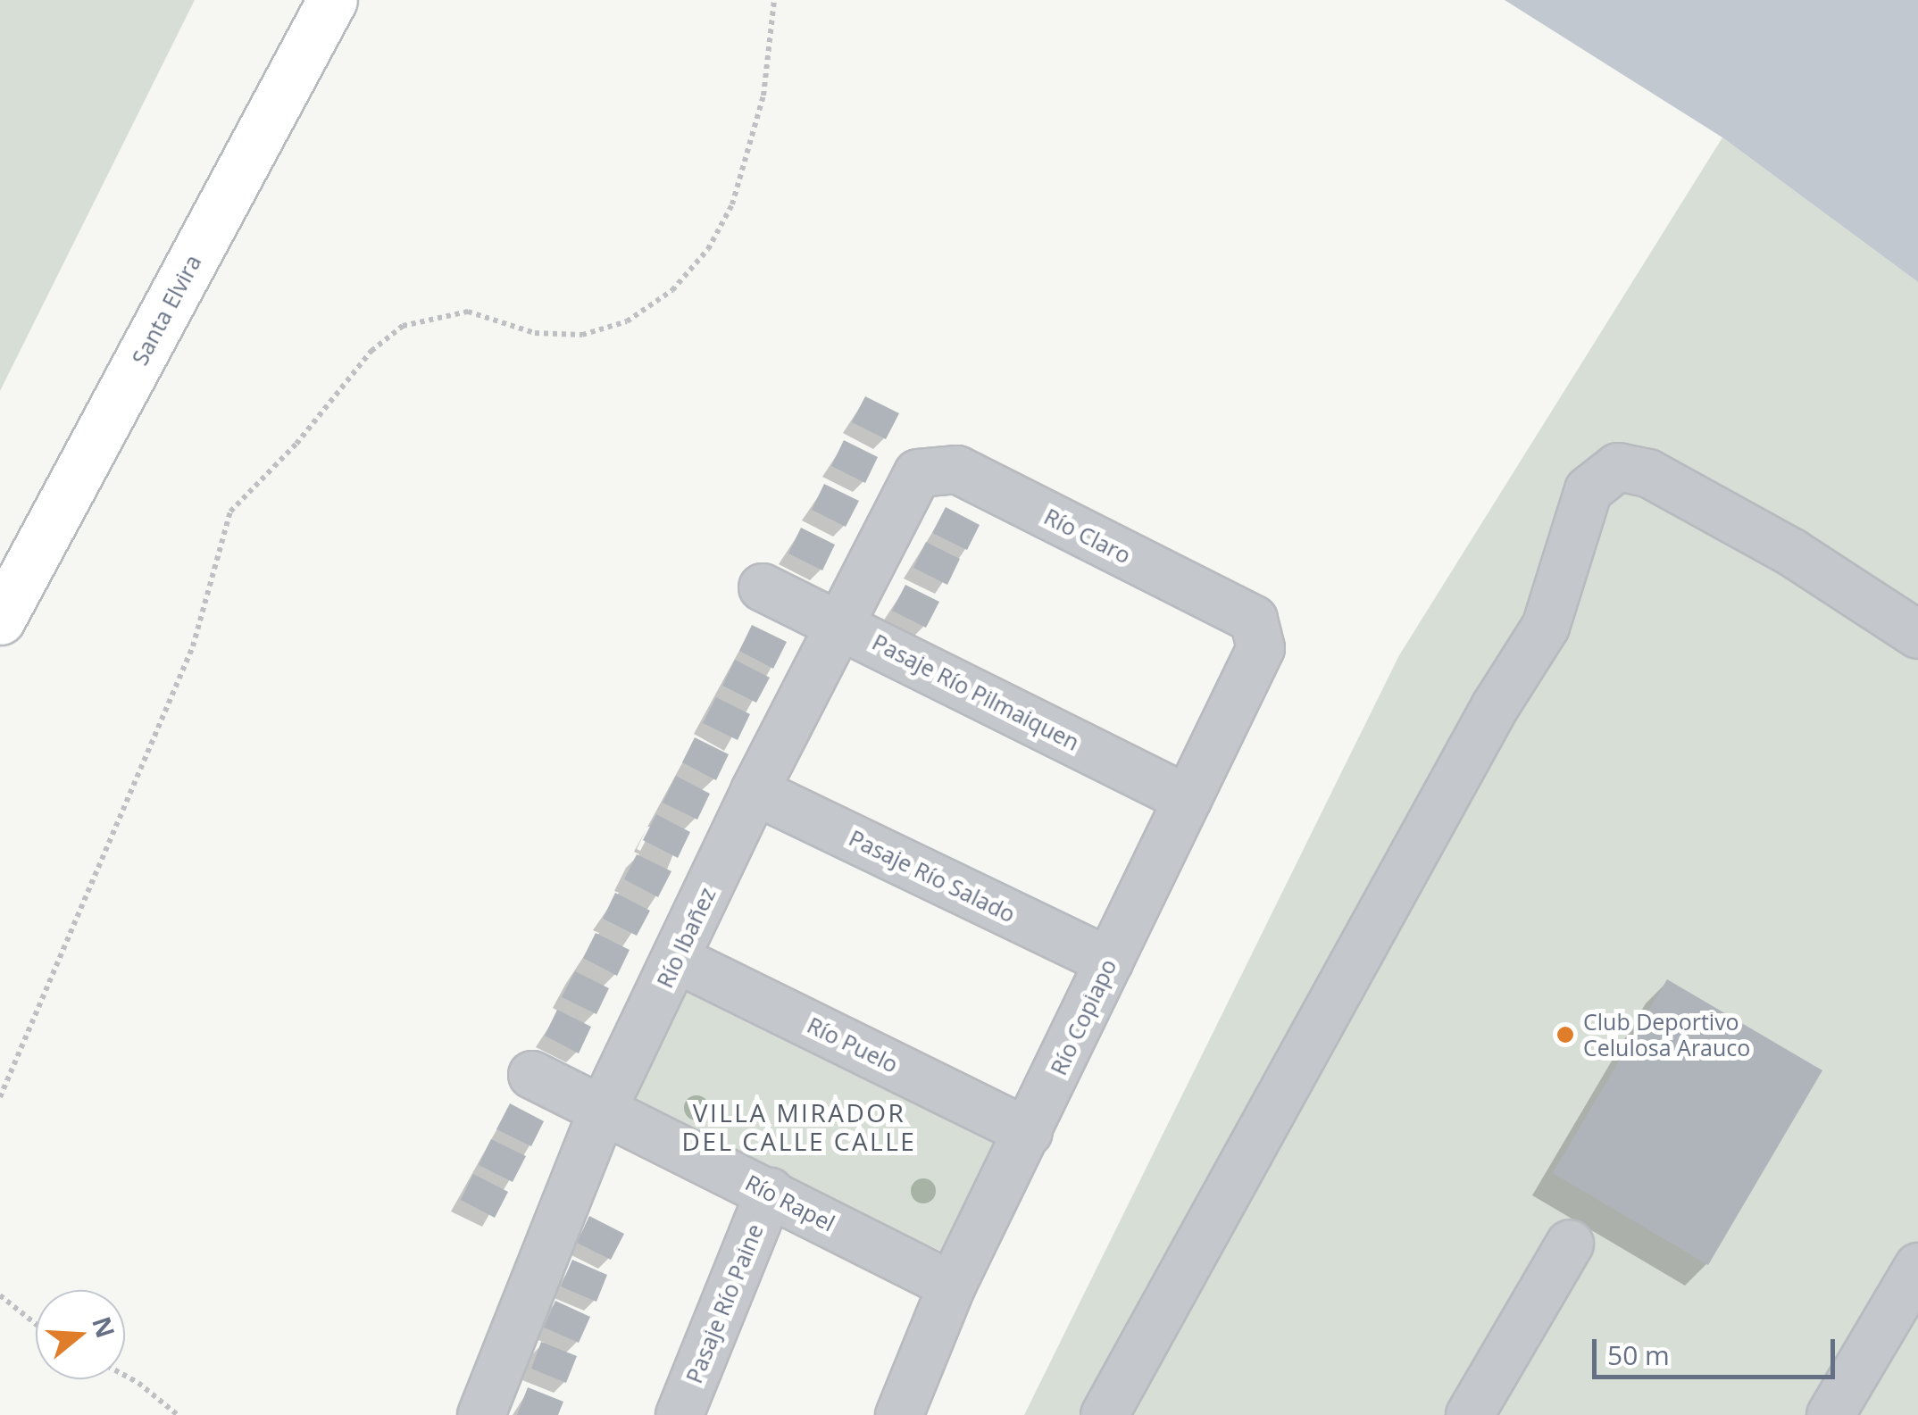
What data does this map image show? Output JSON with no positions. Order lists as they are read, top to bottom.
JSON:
{
  "streets": {
    "main road": ["Santa Elvira"],
    "street": [
      "Río Claro",
      "Pasaje Río Pilmaiquen",
      "Pasaje Río Salado",
      "Río Ibañez",
      "Río Copiapo",
      "Río Puelo",
      "Río Rapel",
      "Pasaje Río Paine"
    ]
  },
  "crossings": [
    ["Río Claro", "Río Ibañez"],
    ["Río Claro", "Río Copiapo"],
    ["Pasaje Río Pilmaiquen", "Río Ibañez"],
    ["Pasaje Río Pilmaiquen", "Río Copiapo"],
    ["Pasaje Río Salado", "Río Ibañez"],
    ["Pasaje Río Salado", "Río Copiapo"],
    ["Río Ibañez", "Río Puelo"],
    ["Río Ibañez", "Río Rapel"],
    ["Río Copiapo", "Río Puelo"],
    ["Río Copiapo", "Río Rapel"],
    ["Río Rapel", "Pasaje Río Paine"]
  ],
  "districts": ["VILLA MIRADOR DEL CALLE CALLE"],
  "places": ["Club Deportivo Celulosa Arauco"],
  "scale_bar": "50 m",
  "north": "right"
}
